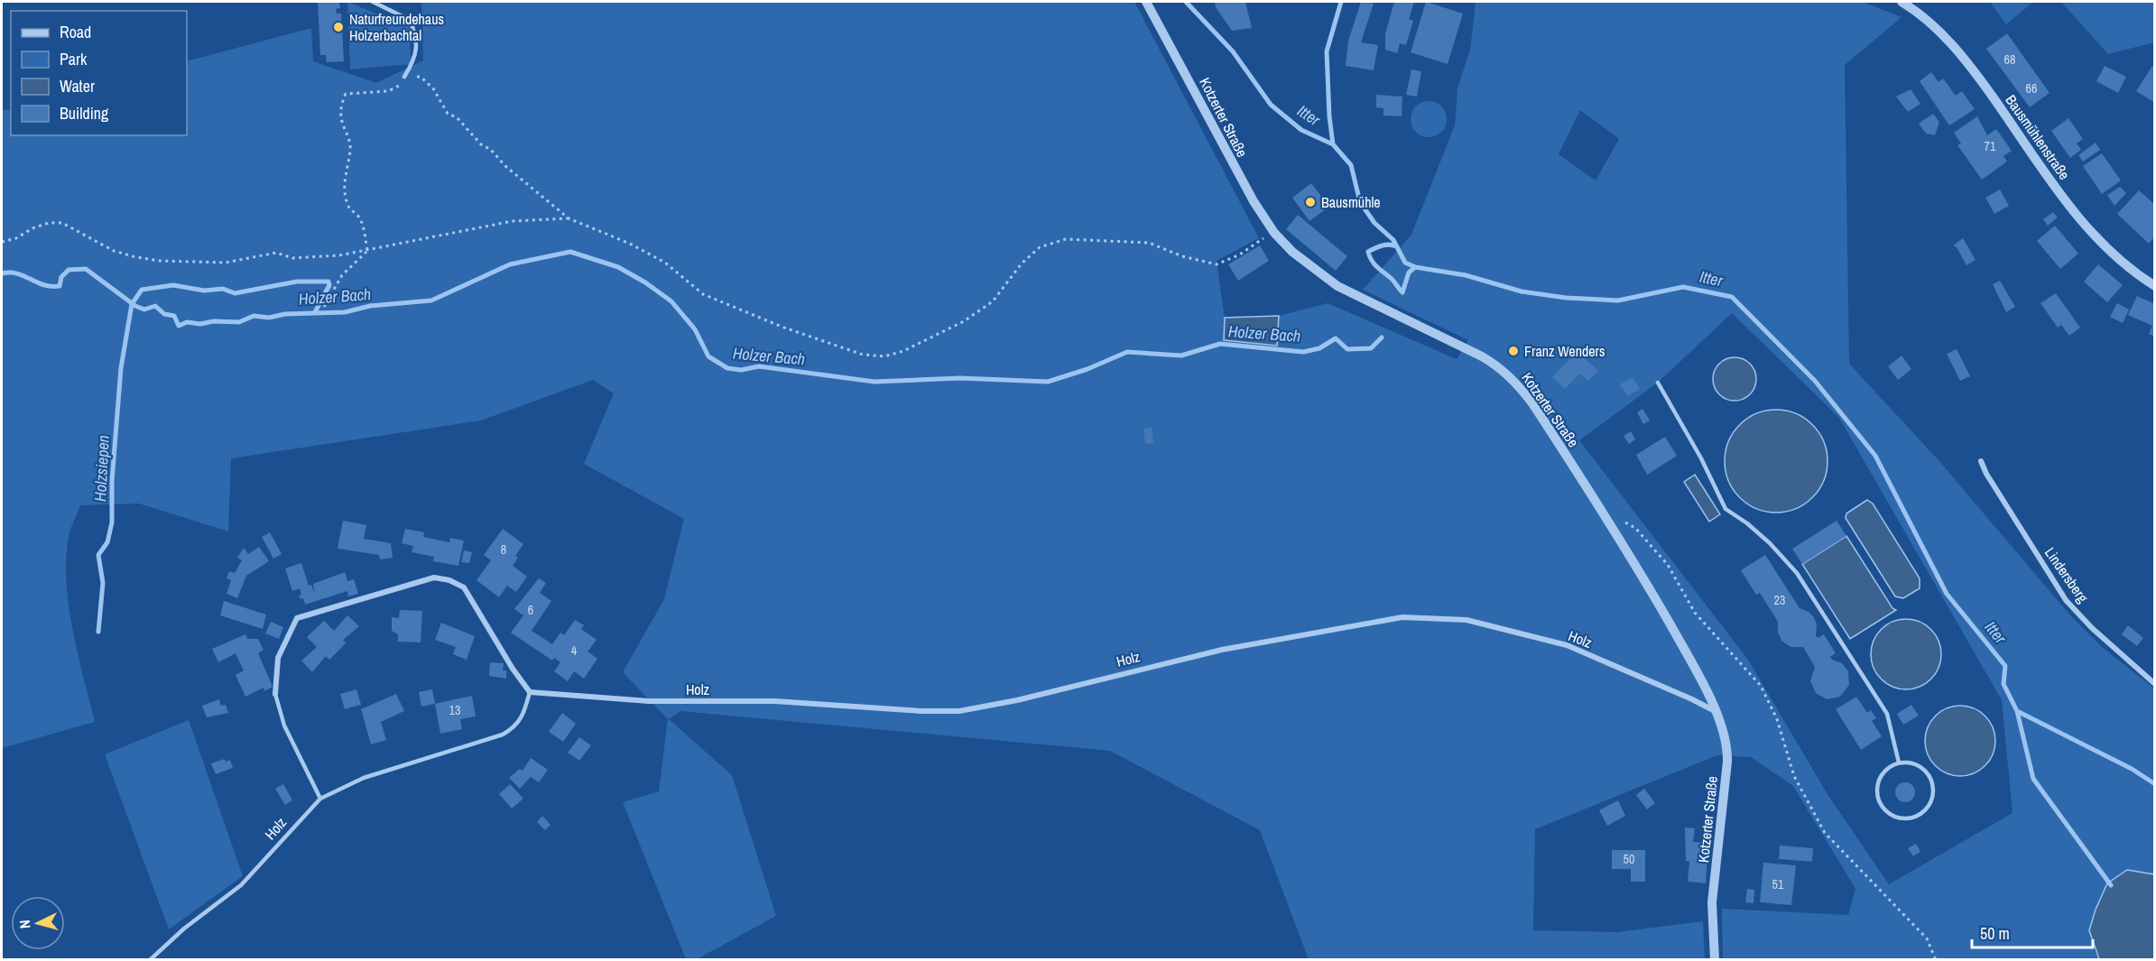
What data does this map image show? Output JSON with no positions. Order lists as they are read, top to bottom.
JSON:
{
  "streets": {
    "street": [
      "Kotzerter Straße",
      "Bausmühlenstraße",
      "Lindersberg",
      "Holz"
    ]
  },
  "crossings": [
    ["Kotzerter Straße", "Holz"]
  ],
  "water": ["Itter", "Holzer Bach", "Holzsiepen"],
  "places": ["Naturfreundehaus Holzerbachtal", "Bausmühle", "Franz Wenders"],
  "house_numbers": [
    "68",
    "66",
    "71",
    "8",
    "23",
    "6",
    "4",
    "13",
    "50",
    "51"
  ],
  "legend": [
    "Road",
    "Park",
    "Water",
    "Building"
  ],
  "scale_bar": "50 m",
  "north": "left"
}
